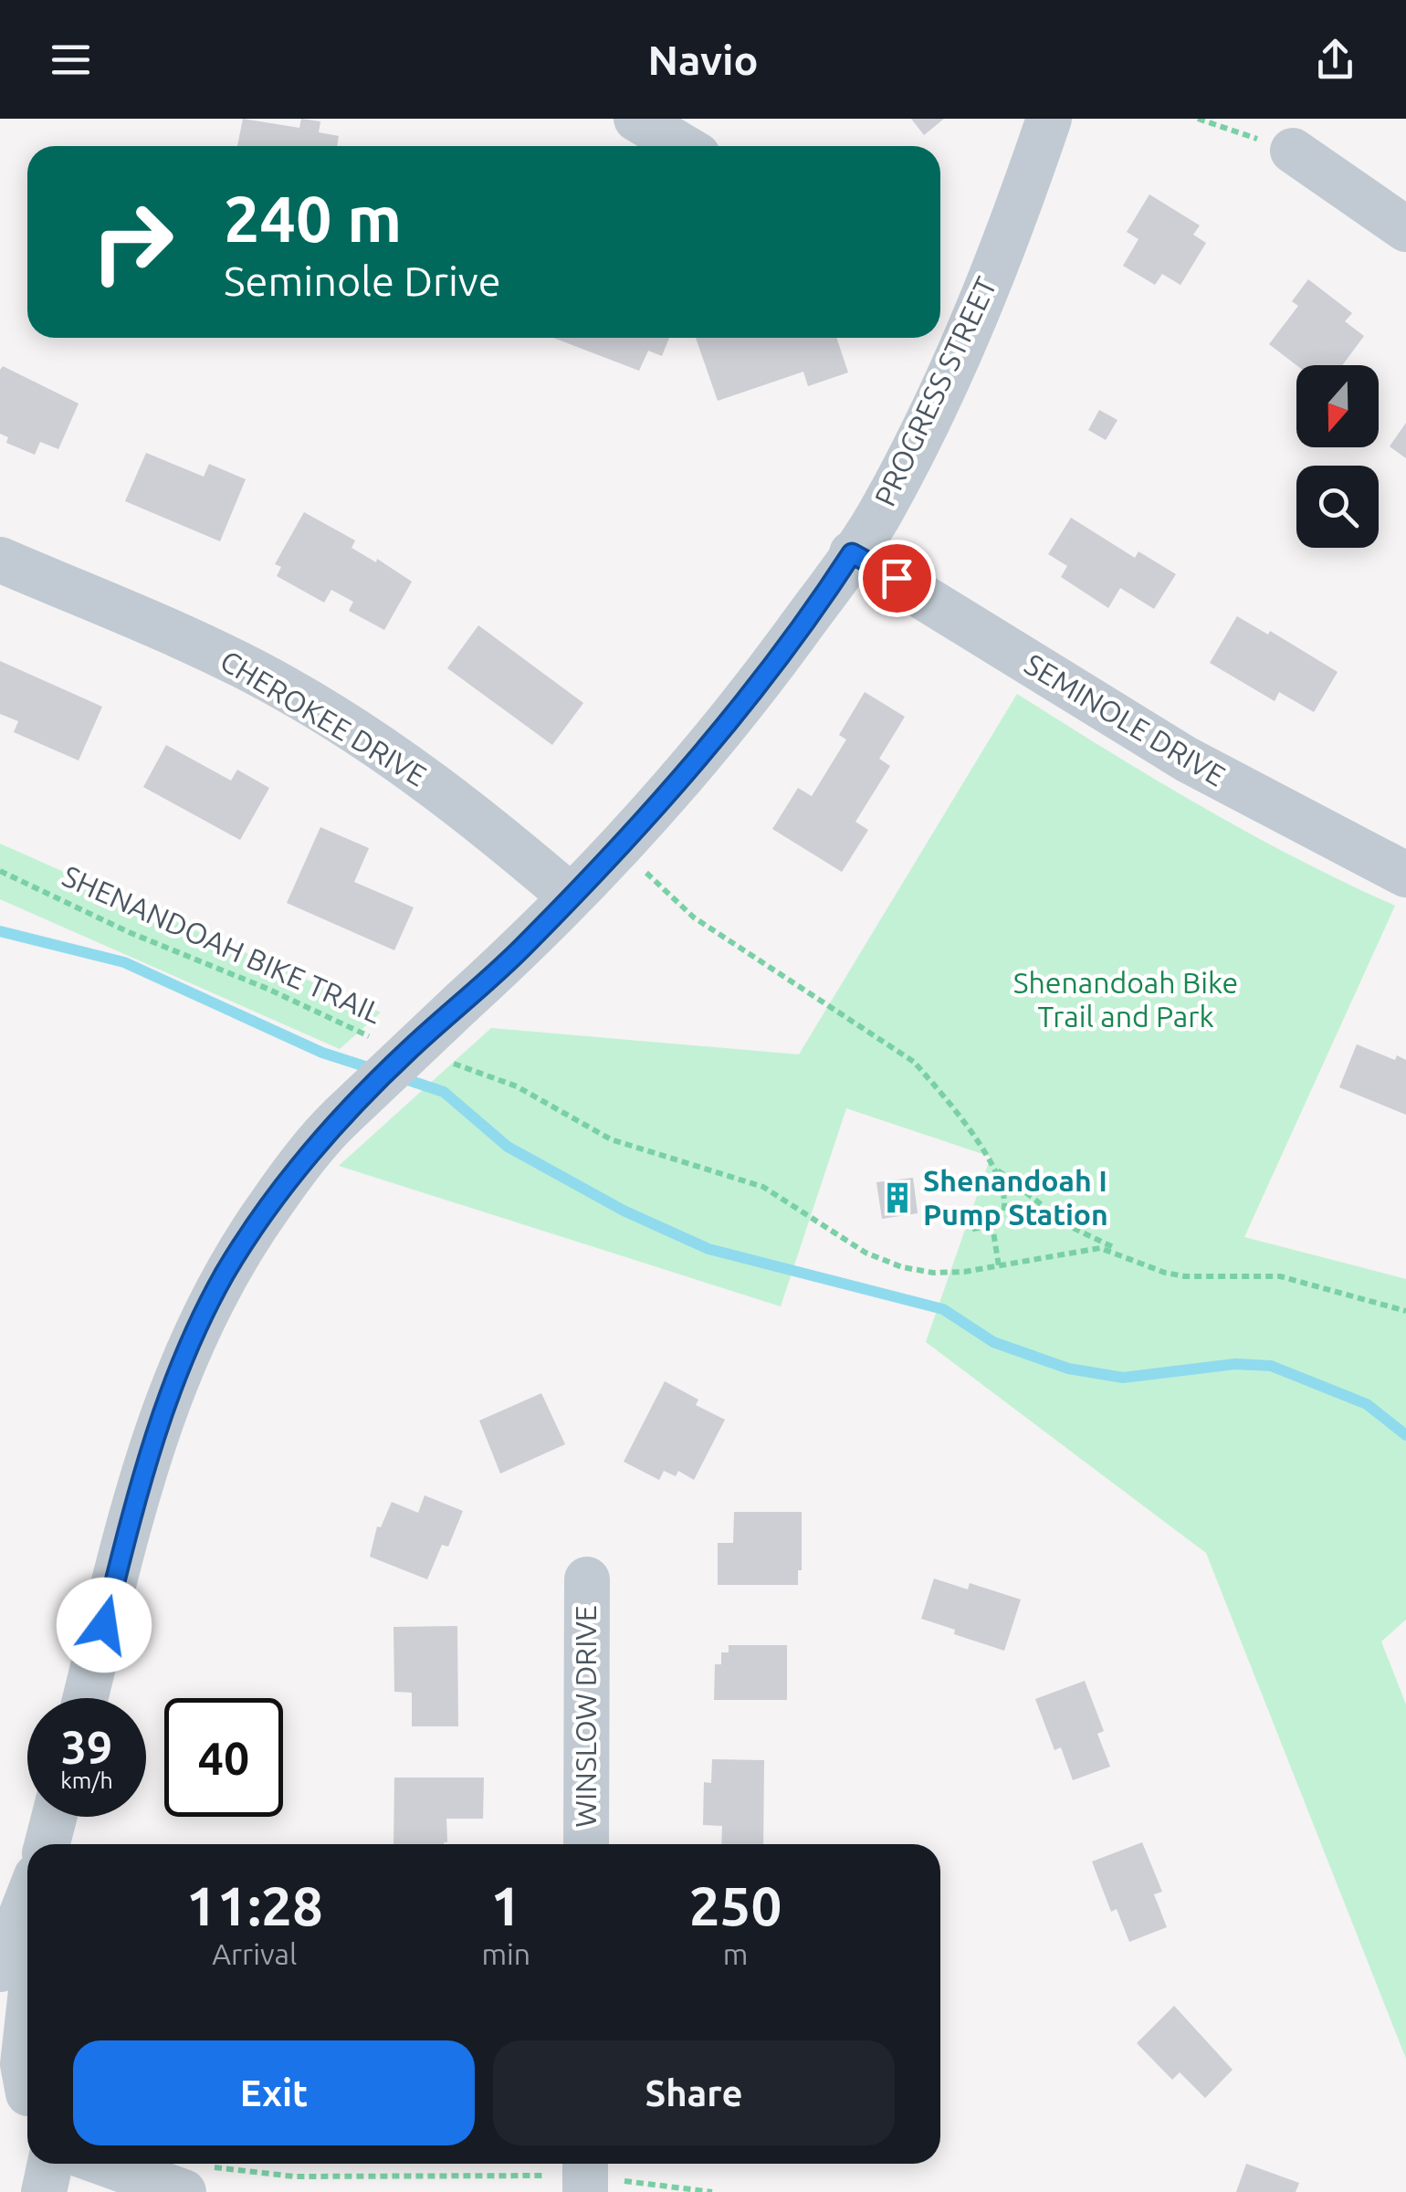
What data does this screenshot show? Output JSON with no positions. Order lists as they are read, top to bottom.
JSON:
{
  "streets": {
    "street": [
      "PROGRESS STREET",
      "CHEROKEE DRIVE",
      "SEMINOLE DRIVE",
      "WINSLOW DRIVE"
    ],
    "path": ["SHENANDOAH BIKE TRAIL"]
  },
  "crossings": [
    ["PROGRESS STREET", "CHEROKEE DRIVE"],
    ["PROGRESS STREET", "SEMINOLE DRIVE"]
  ],
  "parks": ["Shenandoah Bike Trail and Park"],
  "places": {
    "building": ["Shenandoah I Pump Station"]
  },
  "north": "bottom",
  "page": {
    "header": "Navio",
    "turn": ["240 m", "Seminole Drive"],
    "speed": "39 km/h",
    "limit": "40",
    "eta": [
      "11:28",
      "Arrival",
      "1",
      "min",
      "250",
      "m"
    ],
    "buttons": ["Exit", "Share"]
  }
}
